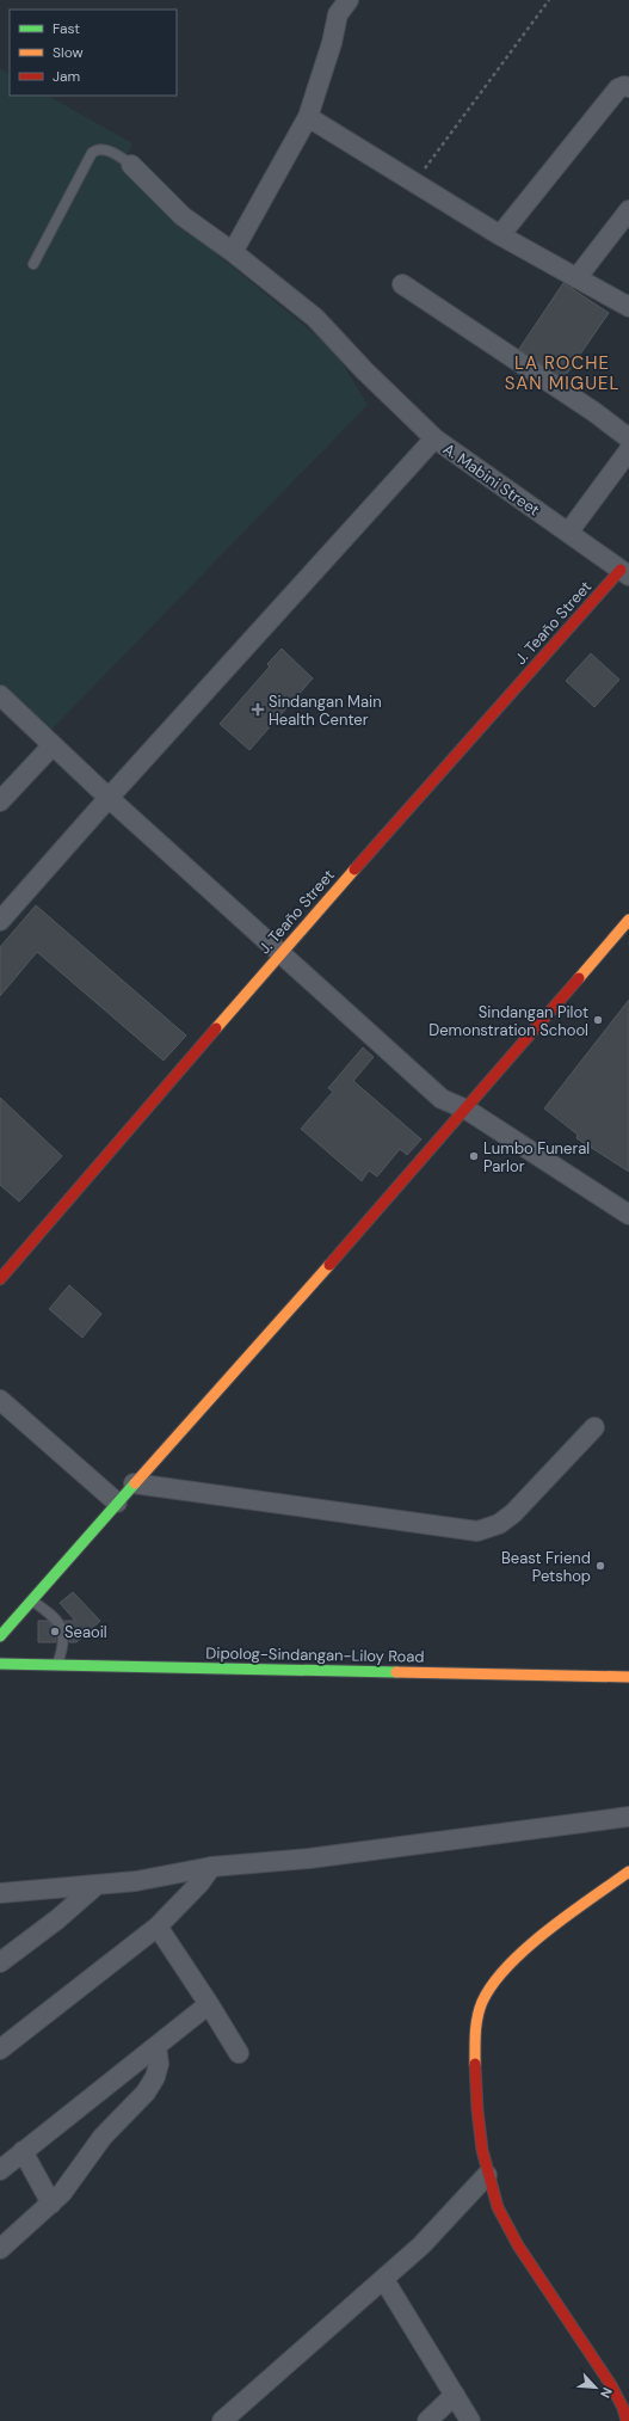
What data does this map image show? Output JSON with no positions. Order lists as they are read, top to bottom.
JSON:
{
  "streets": {
    "main road": ["J. Teaño Street", "Dipolog-Sindangan-Liloy Road"],
    "street": ["A. Mabini Street"]
  },
  "crossings": [
    ["A. Mabini Street", "J. Teaño Street"]
  ],
  "districts": ["LA ROCHE SAN MIGUEL"],
  "places": {
    "health": ["Sindangan Main Health Center"],
    "other": [
      "Sindangan Pilot Demonstration School",
      "Lumbo Funeral Parlor",
      "Beast Friend Petshop",
      "Seaoil"
    ]
  },
  "legend": ["Fast", "Slow", "Jam"],
  "north": "bottom right"
}
